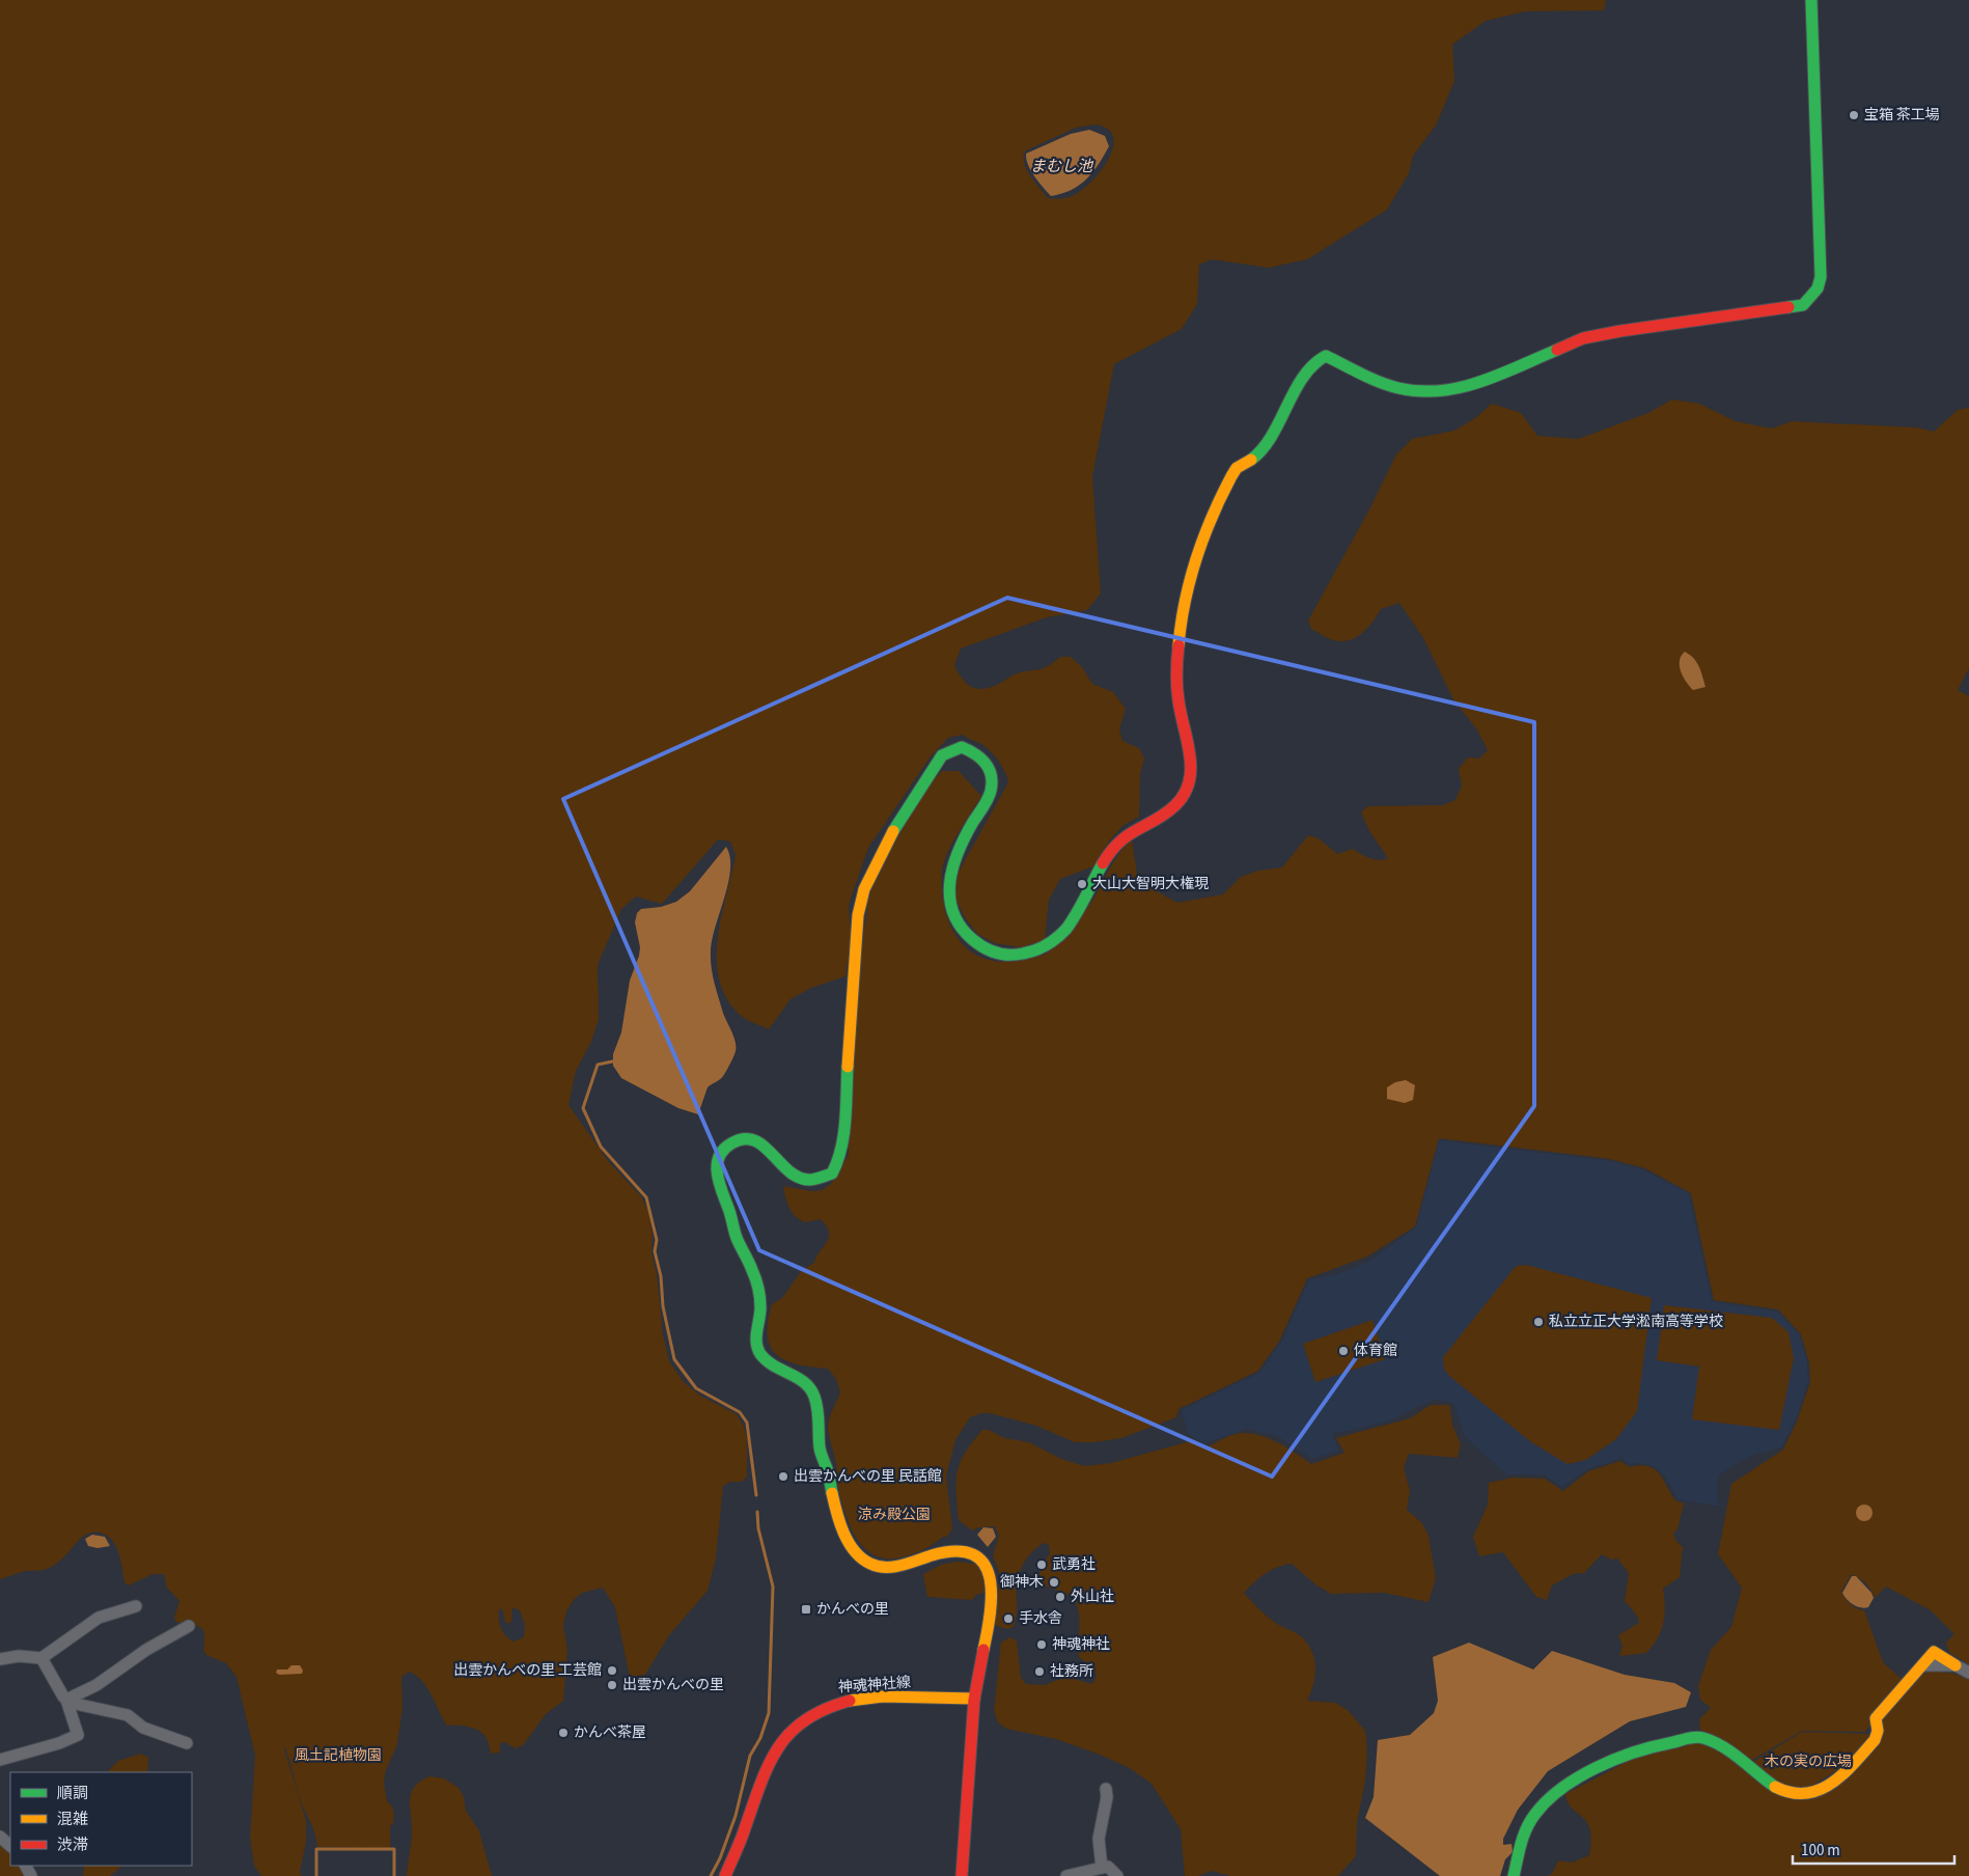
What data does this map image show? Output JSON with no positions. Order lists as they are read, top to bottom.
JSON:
{
  "streets": {
    "street": ["神魂神社線"]
  },
  "water": ["まむし池"],
  "parks": ["涼み殿公園", "風土記植物園", "木の実の広場"],
  "places": {
    "other": [
      "宝箱 茶工場",
      "大山大智明大権現",
      "私立立正大学淞南高等学校",
      "体育館",
      "出雲かんべの里 民話館",
      "武勇社",
      "御神木",
      "外山社",
      "手水舎",
      "神魂神社",
      "出雲かんべの里 工芸館",
      "社務所",
      "出雲かんべの里",
      "かんべ茶屋"
    ],
    "transit": ["かんべの里"]
  },
  "legend": ["順調", "混雑", "渋滞"],
  "scale_bar": "100 m"
}
